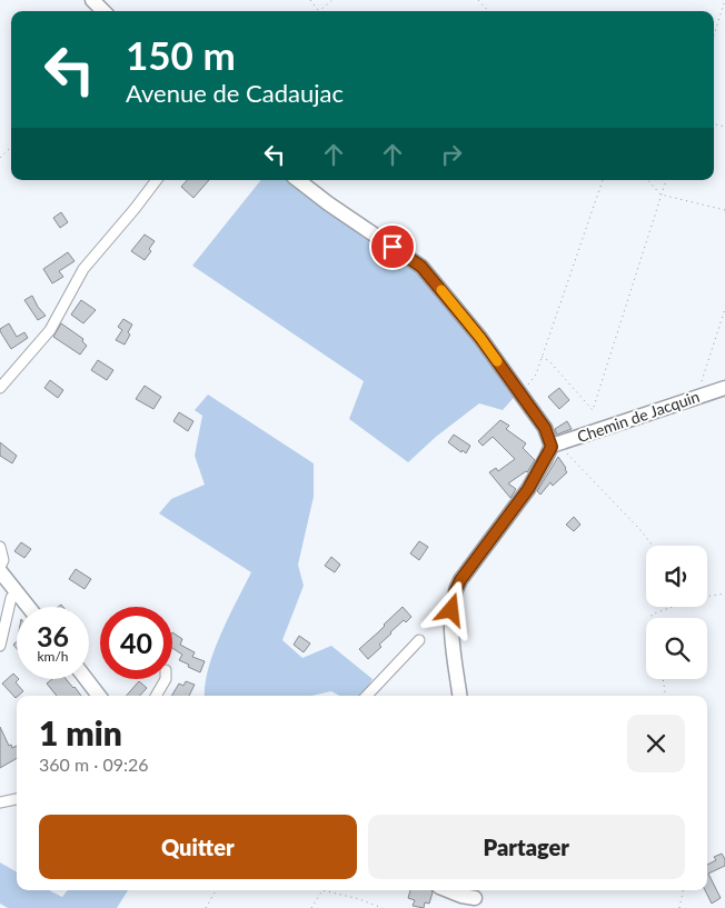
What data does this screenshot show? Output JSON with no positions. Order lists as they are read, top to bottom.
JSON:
{
  "streets": {
    "street": ["Chemin de Jacquin"]
  },
  "page": {
    "turn": ["150 m", "Avenue de Cadaujac"],
    "speed": "36 km/h",
    "limit": "40",
    "heading": ["1 min", "360 m · 09:26"],
    "buttons": ["Quitter", "Partager"]
  }
}
